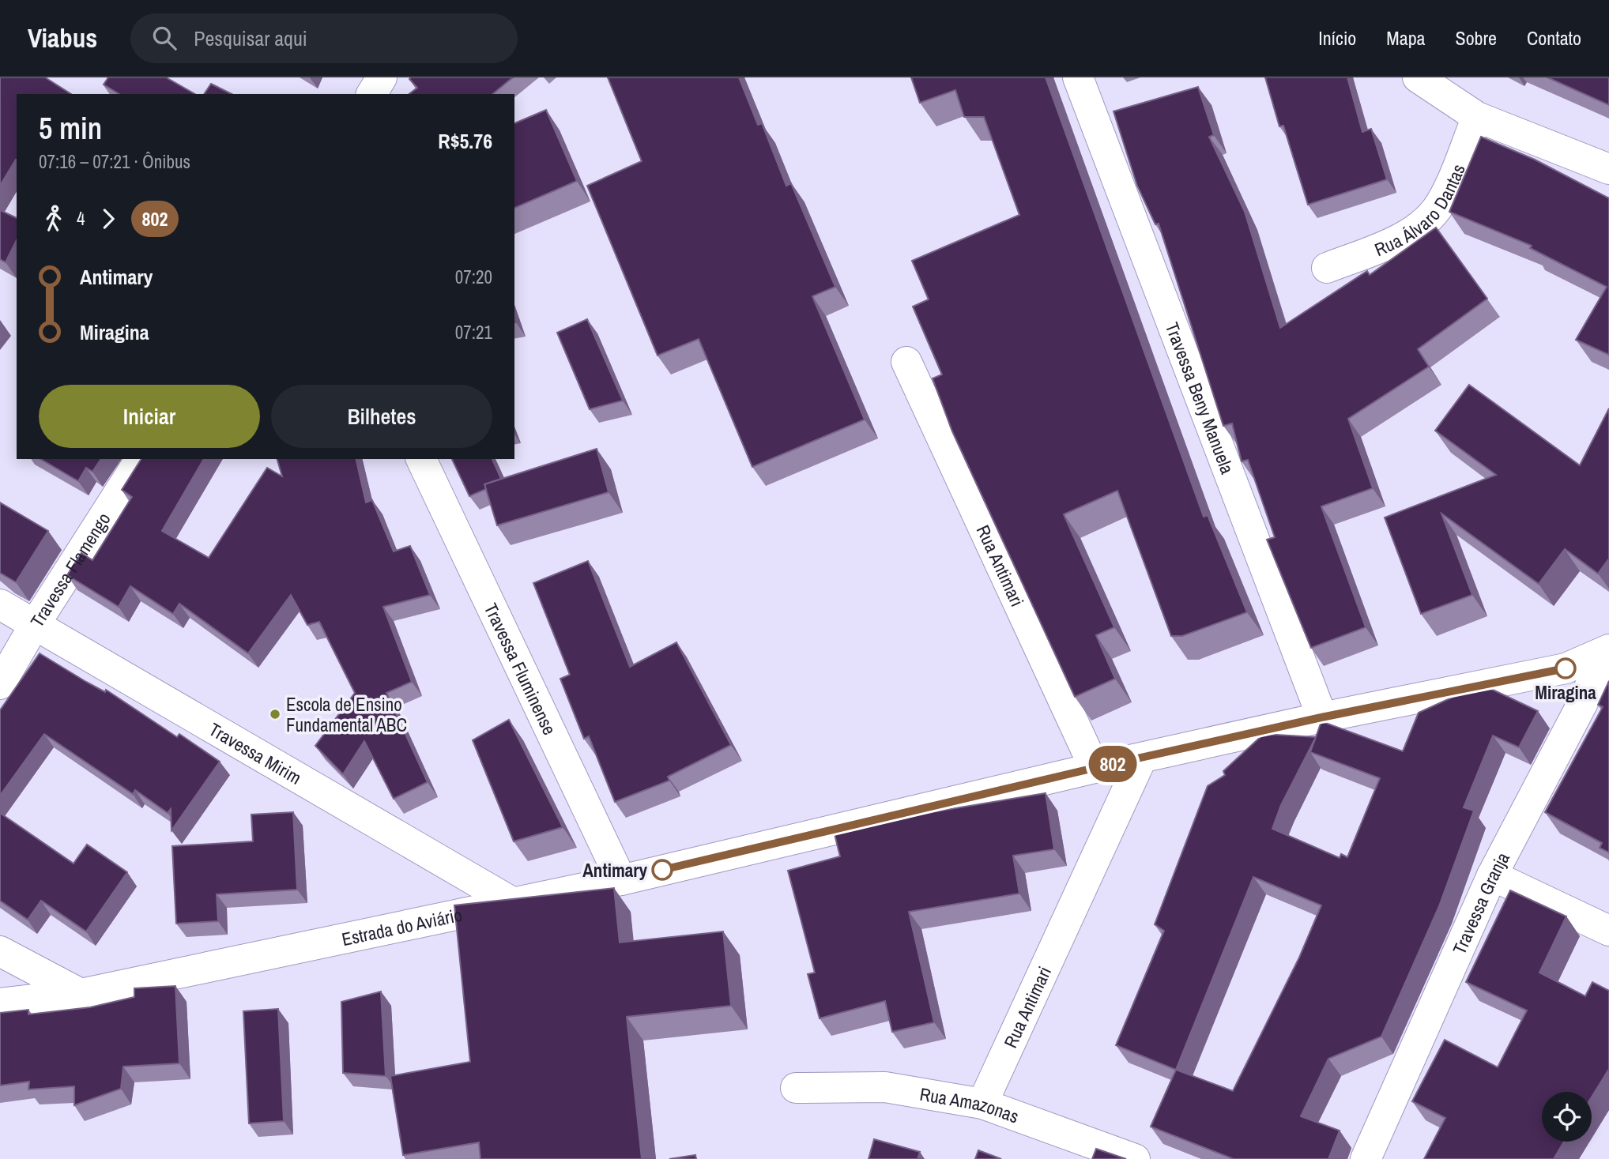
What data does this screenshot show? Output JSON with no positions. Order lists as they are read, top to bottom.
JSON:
{
  "streets": {
    "street": [
      "Rua Álvaro Dantas",
      "Travessa Beny Manuela",
      "Rua Antimari",
      "Travessa Flamengo",
      "Travessa Fluminense",
      "Travessa Mirim",
      "Travessa Granja",
      "Estrada do Aviário",
      "Rua Amazonas"
    ]
  },
  "crossings": [
    ["Travessa Beny Manuela", "Estrada do Aviário"],
    ["Rua Antimari", "Estrada do Aviário"],
    ["Rua Antimari", "Rua Amazonas"],
    ["Travessa Flamengo", "Travessa Mirim"],
    ["Travessa Fluminense", "Estrada do Aviário"],
    ["Travessa Mirim", "Estrada do Aviário"],
    ["Travessa Granja", "Estrada do Aviário"]
  ],
  "places": ["Miragina", "Escola de Ensino Fundamental ABC", "Antimary"],
  "lines": ["bus line 802"],
  "page": {
    "header": "Viabus",
    "search": "Pesquisar aqui",
    "nav": [
      "Início",
      "Mapa",
      "Sobre",
      "Contato"
    ],
    "on_map": "802",
    "heading": ["5 min", "07:16 – 07:21 · Ônibus", "R$5.76"],
    "legs": ["4", "802"],
    "list": [
      {
        "name": "Antimary",
        "value": "07:20"
      },
      {
        "name": "Miragina",
        "value": "07:21"
      }
    ],
    "buttons": ["Iniciar", "Bilhetes"]
  }
}
